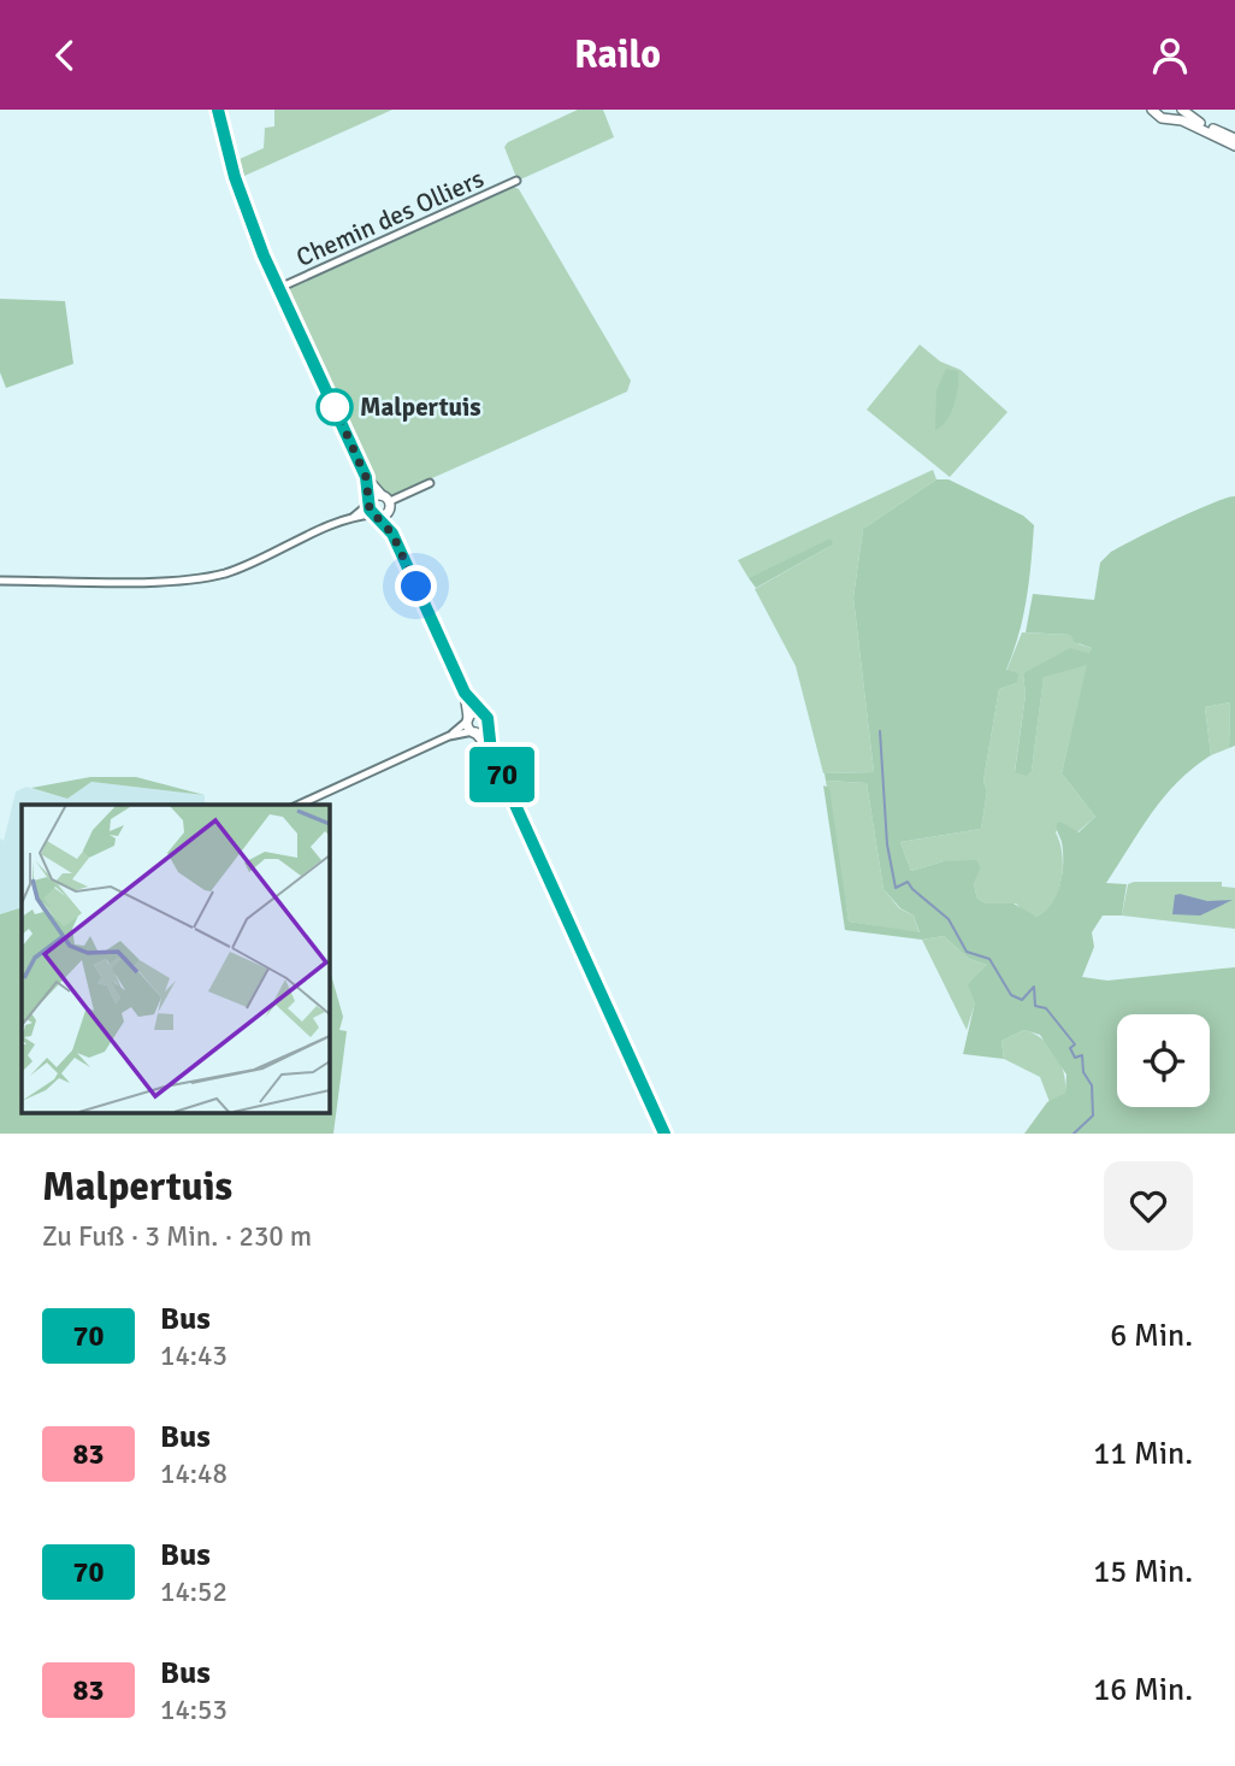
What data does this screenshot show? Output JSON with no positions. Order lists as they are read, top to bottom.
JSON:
{
  "streets": {
    "street": ["Chemin des Olliers"]
  },
  "places": ["Malpertuis"],
  "lines": ["bus line 70"],
  "page": {
    "header": "Railo",
    "on_map": "70",
    "heading": ["Malpertuis", "Zu Fuß · 3 Min. · 230 m"],
    "list": [
      {
        "mark": "70",
        "name": "Bus",
        "note": "14:43",
        "value": "6 Min."
      },
      {
        "mark": "83",
        "name": "Bus",
        "note": "14:48",
        "value": "11 Min."
      },
      {
        "mark": "70",
        "name": "Bus",
        "note": "14:52",
        "value": "15 Min."
      },
      {
        "mark": "83",
        "name": "Bus",
        "note": "14:53",
        "value": "16 Min."
      }
    ]
  }
}
